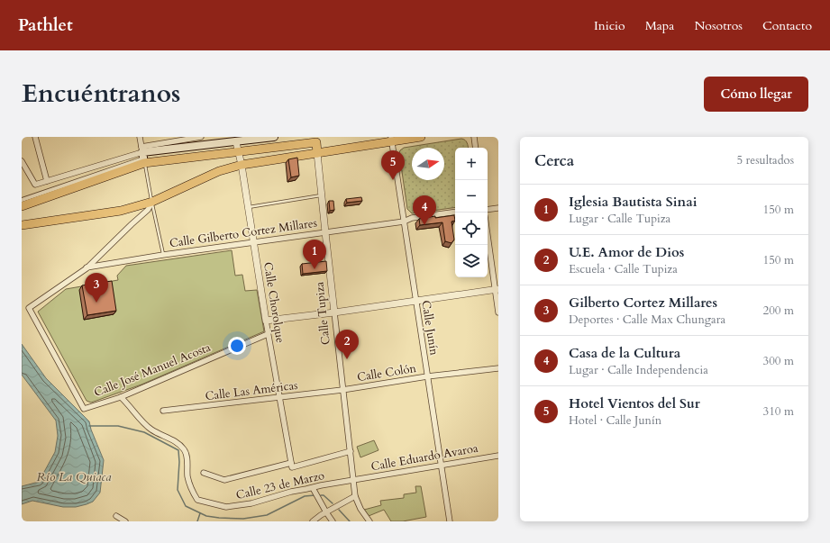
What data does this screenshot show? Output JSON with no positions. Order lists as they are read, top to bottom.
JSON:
{
  "streets": {
    "highway": ["Calle Tupiza"],
    "street": [
      "Calle Gilberto Cortez Millares",
      "Calle Chorolque",
      "Calle Junín",
      "Calle José Manuel Acosta",
      "Calle Colón",
      "Calle Las Américas",
      "Calle Eduardo Avaroa",
      "Calle 23 de Marzo"
    ]
  },
  "crossings": [
    ["Calle Gilberto Cortez Millares", "Calle Chorolque"],
    ["Calle Gilberto Cortez Millares", "Calle Tupiza"],
    ["Calle Gilberto Cortez Millares", "Calle Junín"],
    ["Calle Gilberto Cortez Millares", "Calle José Manuel Acosta"],
    ["Calle Chorolque", "Calle Tupiza"],
    ["Calle Chorolque", "Calle José Manuel Acosta"],
    ["Calle Chorolque", "Calle Las Américas"],
    ["Calle Tupiza", "Calle Colón"],
    ["Calle Tupiza", "Calle Las Américas"],
    ["Calle Tupiza", "Calle Eduardo Avaroa"],
    ["Calle Tupiza", "Calle 23 de Marzo"],
    ["Calle Junín", "Calle Colón"],
    ["Calle Junín", "Calle Eduardo Avaroa"],
    ["Calle José Manuel Acosta", "Calle 23 de Marzo"],
    ["Calle Colón", "Calle Las Américas"],
    ["Calle Eduardo Avaroa", "Calle 23 de Marzo"]
  ],
  "water": ["Río La Quiaca"],
  "north": "right",
  "page": {
    "header": "Pathlet",
    "nav": [
      "Inicio",
      "Mapa",
      "Nosotros",
      "Contacto"
    ],
    "title": "Encuéntranos",
    "buttons": "Cómo llegar",
    "heading": ["Cerca", "5 resultados"],
    "map_buttons": ["+", "−"],
    "pins": [
      "5",
      "4",
      "1",
      "3",
      "2"
    ],
    "list": [
      {
        "mark": "1",
        "name": "Iglesia Bautista Sinai",
        "note": "Lugar · Calle Tupiza",
        "value": "150 m"
      },
      {
        "mark": "2",
        "name": "U.E. Amor de Dios",
        "note": "Escuela · Calle Tupiza",
        "value": "150 m"
      },
      {
        "mark": "3",
        "name": "Gilberto Cortez Millares",
        "note": "Deportes · Calle Max Chungara",
        "value": "200 m"
      },
      {
        "mark": "4",
        "name": "Casa de la Cultura",
        "note": "Lugar · Calle Independencia",
        "value": "300 m"
      },
      {
        "mark": "5",
        "name": "Hotel Vientos del Sur",
        "note": "Hotel · Calle Junín",
        "value": "310 m"
      }
    ]
  }
}
